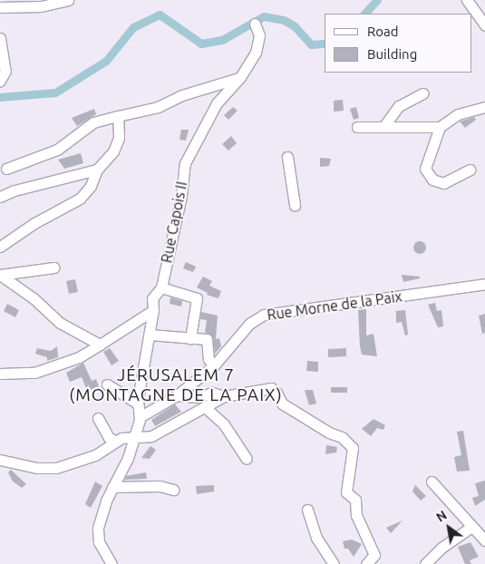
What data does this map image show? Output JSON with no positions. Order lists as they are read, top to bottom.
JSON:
{
  "streets": {
    "street": ["Rue Capois II", "Rue Morne de la Paix"]
  },
  "crossings": [
    ["Rue Capois II", "Rue Morne de la Paix"]
  ],
  "districts": ["JÉRUSALEM 7 (MONTAGNE DE LA PAIX)"],
  "legend": ["Road", "Building"],
  "north": "top left"
}
